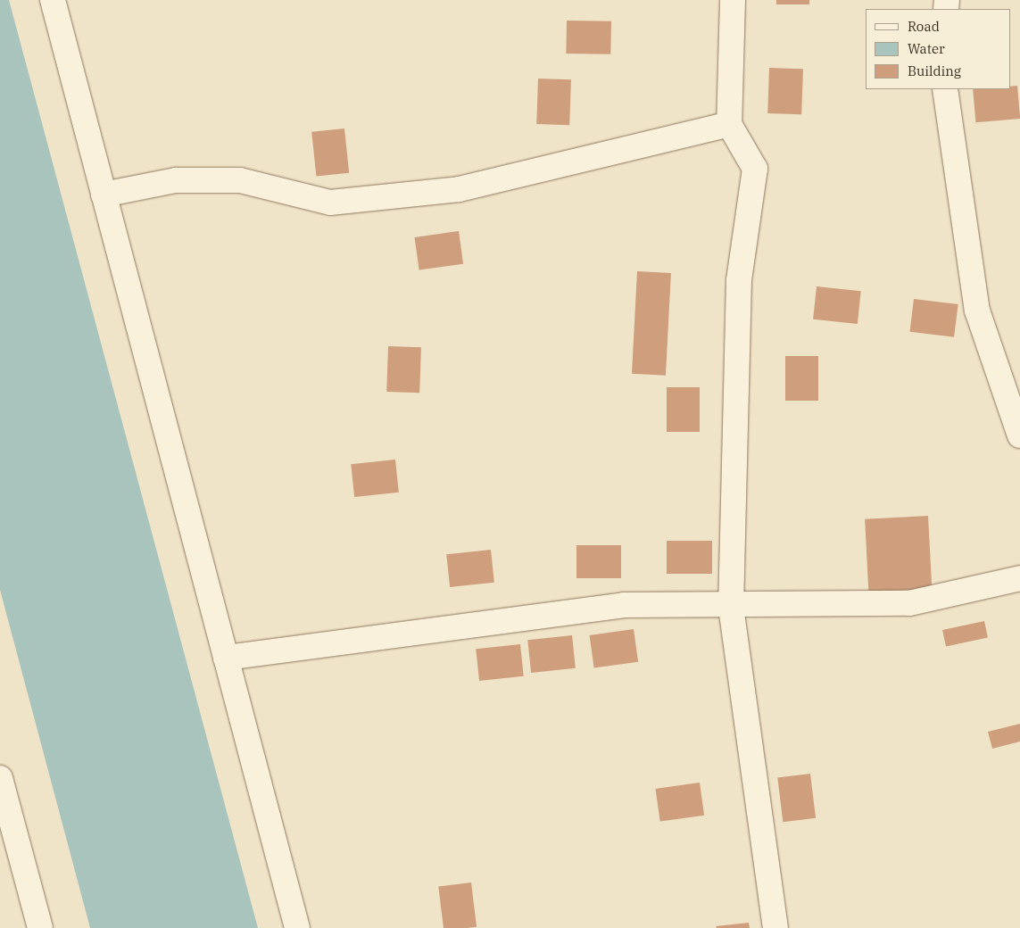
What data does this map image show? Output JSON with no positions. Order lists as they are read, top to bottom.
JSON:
{
  "legend": ["Road", "Water", "Building"]
}
